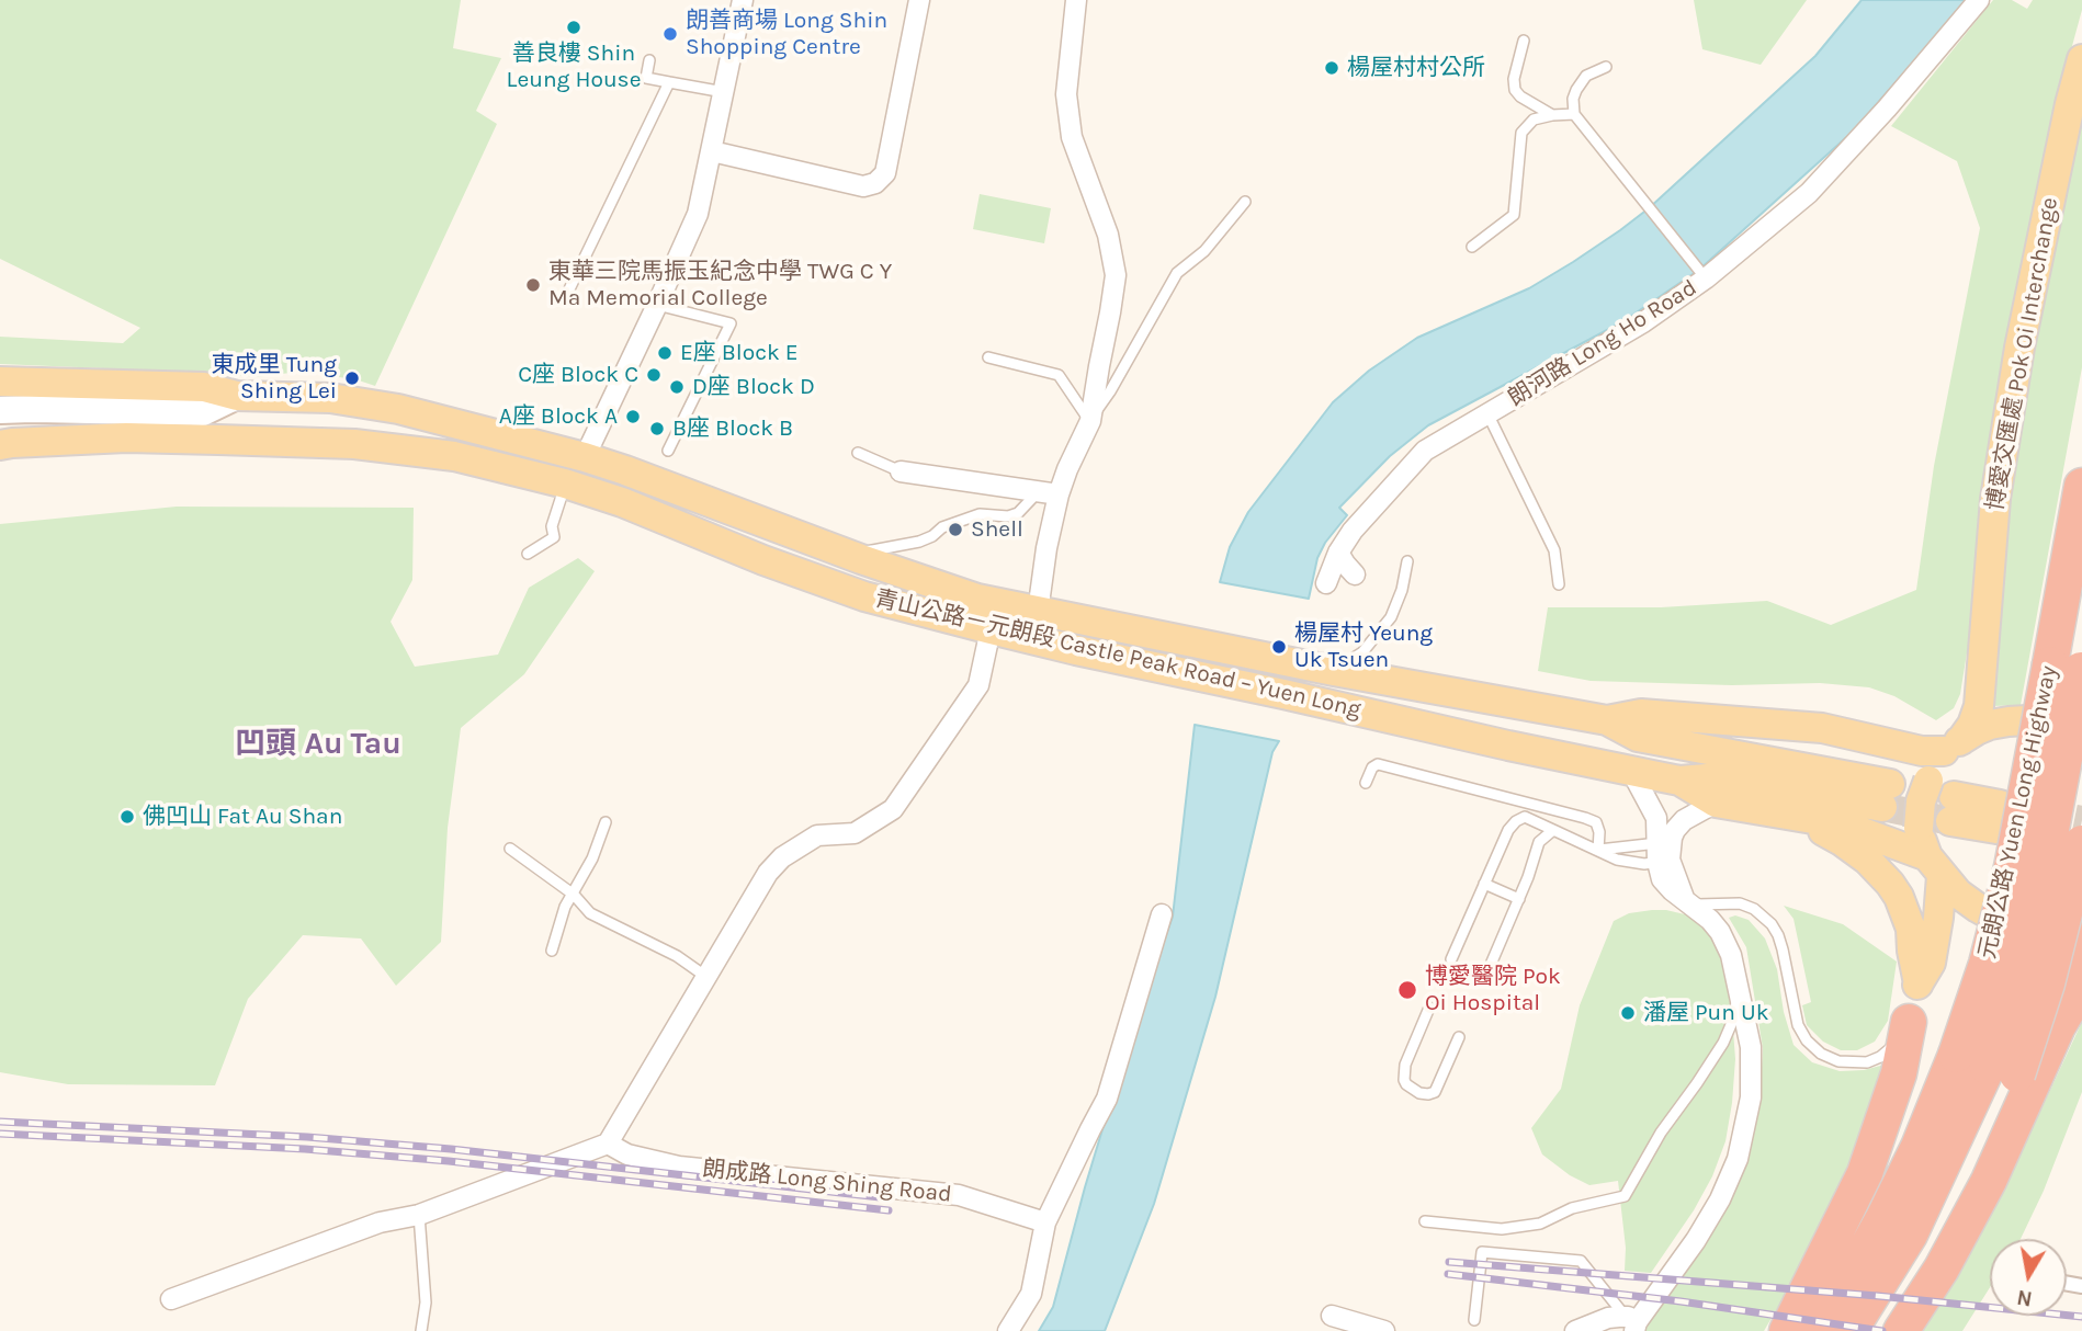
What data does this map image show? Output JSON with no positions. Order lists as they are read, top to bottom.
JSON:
{
  "streets": {
    "highway": ["元朗公路 Yuen Long Highway"],
    "main road": ["博愛交匯處 Pok Oi Interchange", "青山公路－元朗段 Castle Peak Road – Yuen Long"],
    "street": ["朗河路 Long Ho Road", "朗成路 Long Shing Road"]
  },
  "districts": ["凹頭 Au Tau"],
  "places": [
    "善良樓 Shin Leung House",
    "朗善商場 Long Shin Shopping Centre",
    "楊屋村村公所",
    "東華三院馬振玉紀念中學 TWG C Y Ma Memorial College",
    "E座 Block E",
    "C座 Block C",
    "東成里 Tung Shing Lei",
    "D座 Block D",
    "A座 Block A",
    "B座 Block B",
    "Shell",
    "楊屋村 Yeung Uk Tsuen",
    "佛凹山 Fat Au Shan",
    "博愛醫院 Pok Oi Hospital",
    "潘屋 Pun Uk"
  ],
  "north": "bottom"
}
